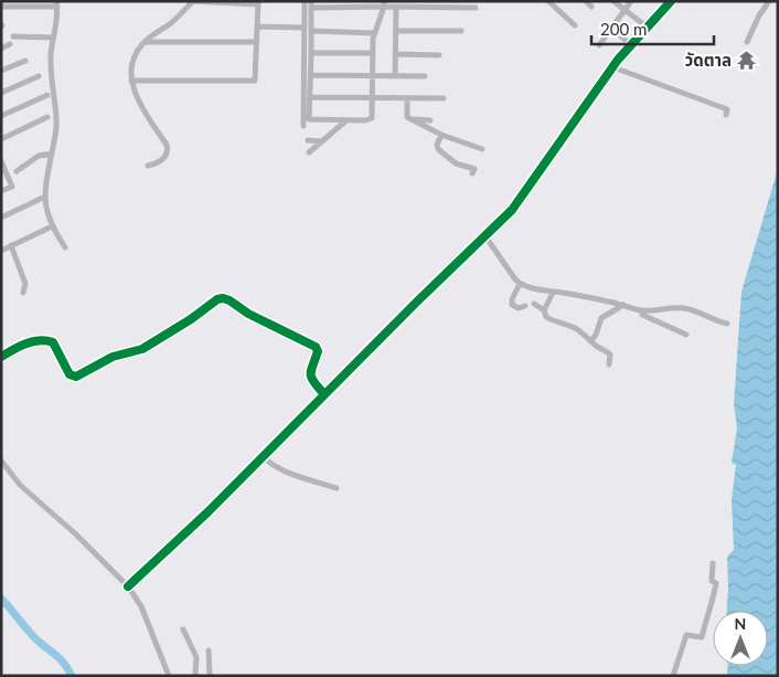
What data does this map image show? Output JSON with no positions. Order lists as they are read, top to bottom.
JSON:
{
  "places": {
    "temple": ["วัดตาล"]
  },
  "scale_bar": "200 m",
  "north": "top"
}
